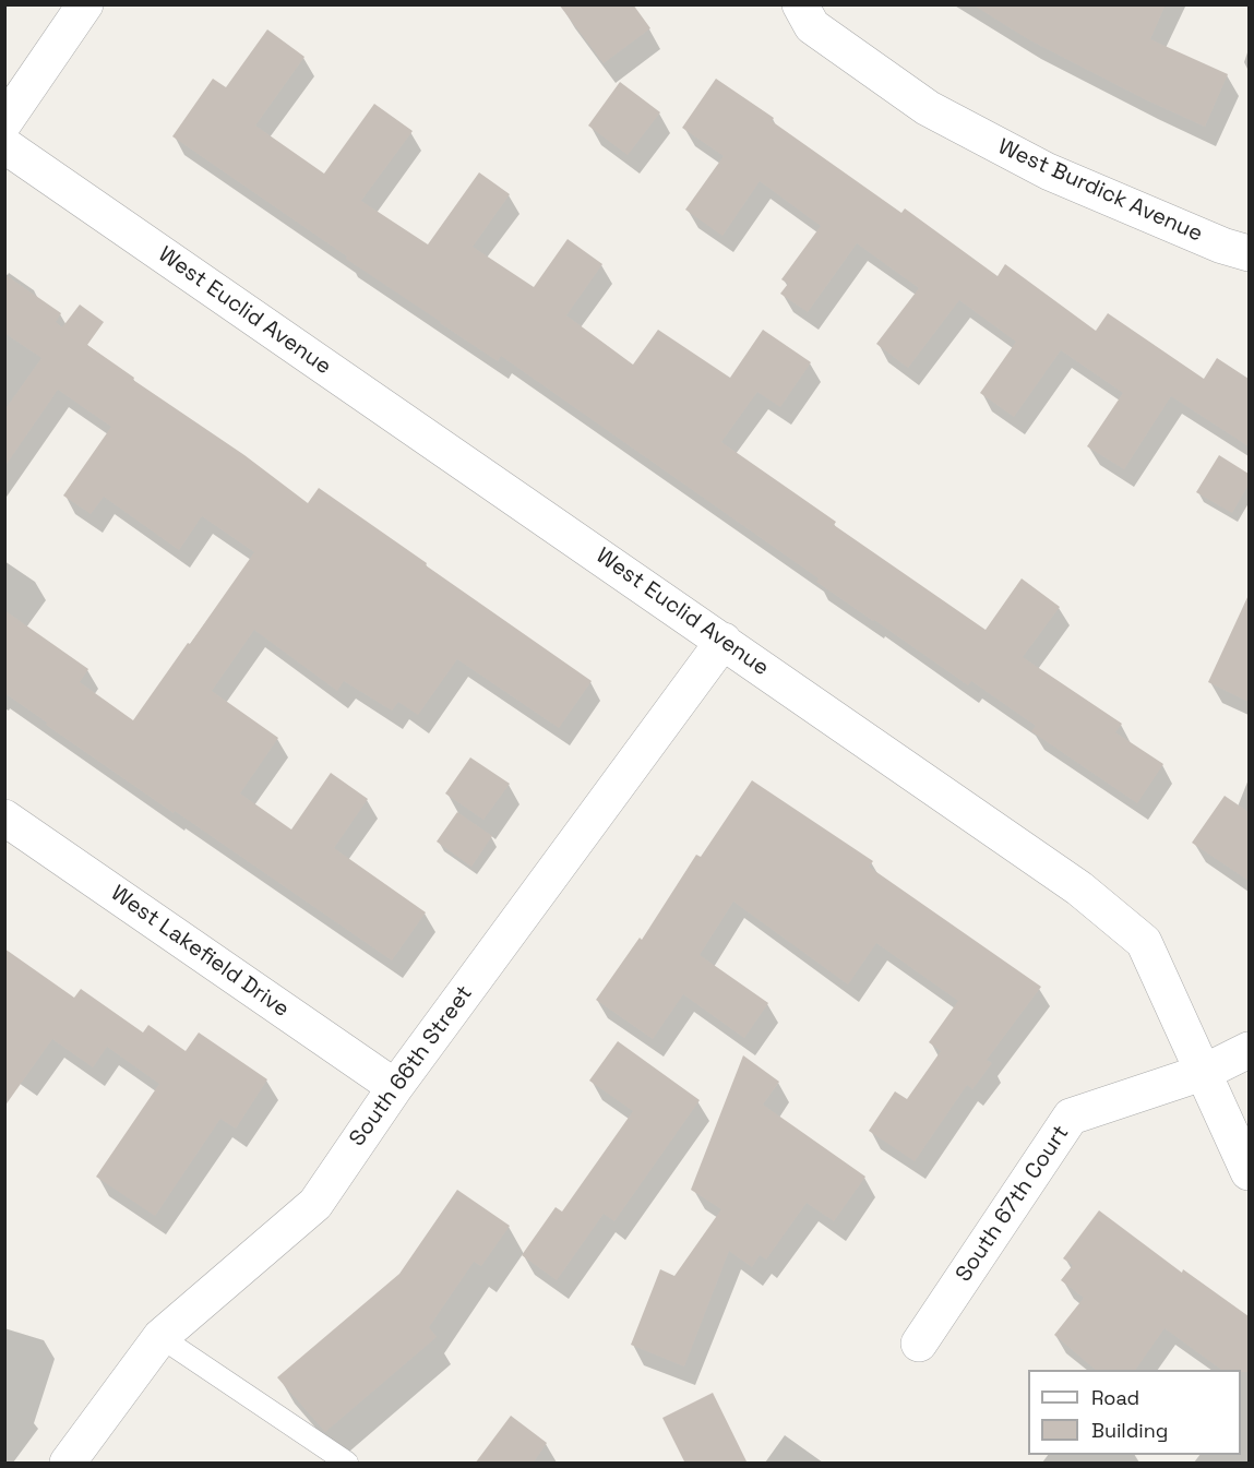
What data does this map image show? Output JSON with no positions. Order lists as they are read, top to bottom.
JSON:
{
  "streets": {
    "street": [
      "West Burdick Avenue",
      "West Euclid Avenue",
      "West Lakefield Drive",
      "South 66th Street",
      "South 67th Court"
    ]
  },
  "crossings": [
    ["West Euclid Avenue", "South 66th Street"],
    ["West Euclid Avenue", "South 67th Court"],
    ["West Lakefield Drive", "South 66th Street"]
  ],
  "legend": ["Road", "Building"]
}
